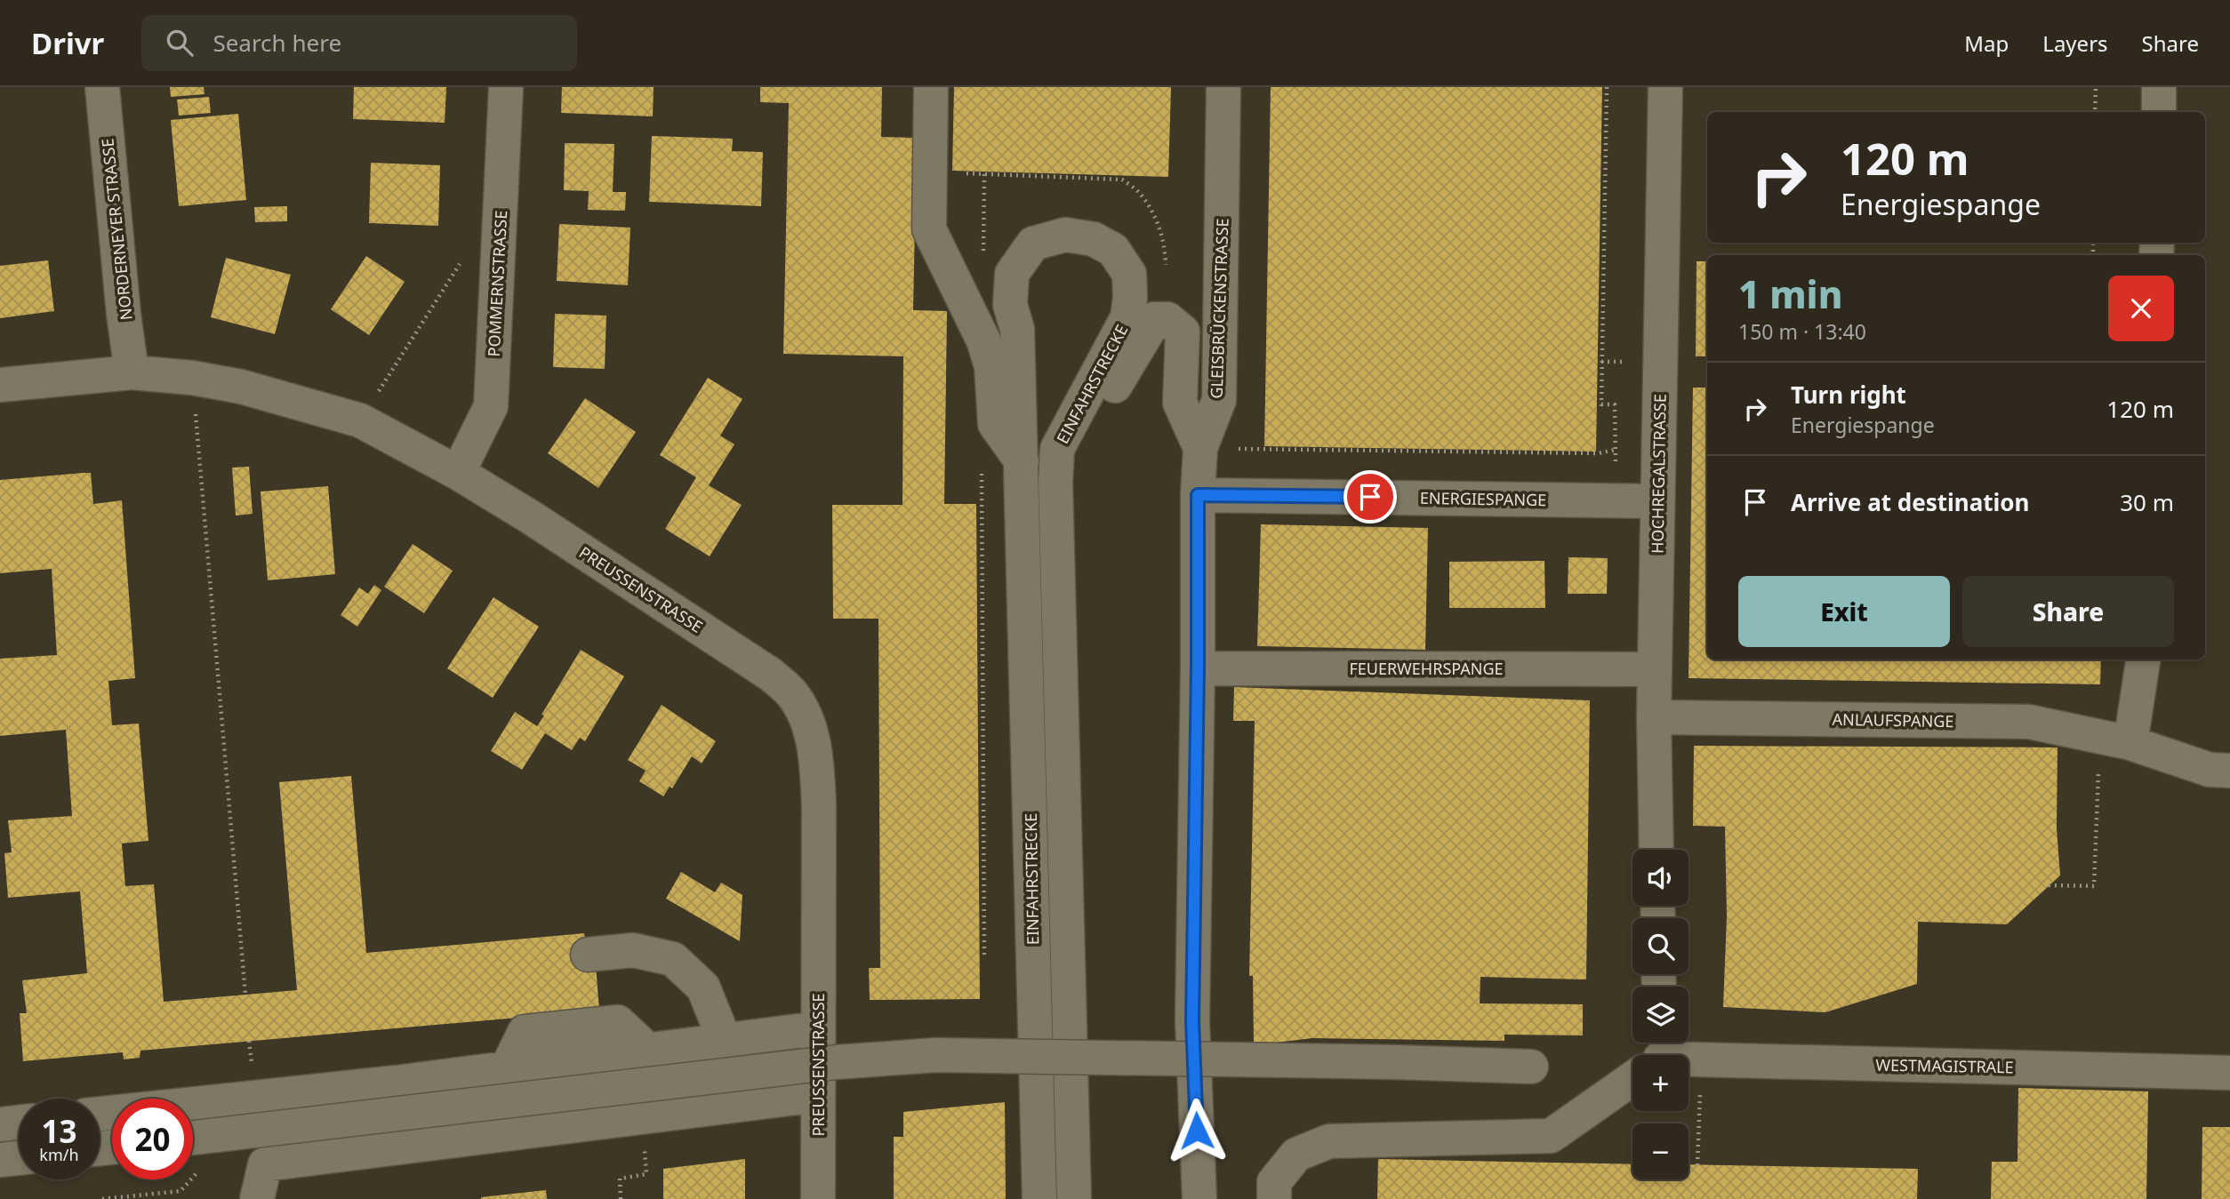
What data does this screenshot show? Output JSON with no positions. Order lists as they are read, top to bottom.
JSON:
{
  "streets": {
    "street": [
      "NORDERNEYER STRASSE",
      "POMMERNSTRASSE",
      "GLEISBRÜCKENSTRASSE",
      "EINFAHRSTRECKE",
      "HOCHREGALSTRASSE",
      "ENERGIESPANGE",
      "PREUSSENSTRASSE",
      "FEUERWEHRSPANGE",
      "ANLAUFSPANGE",
      "WESTMAGISTRALE"
    ]
  },
  "crossings": [
    ["NORDERNEYER STRASSE", "PREUSSENSTRASSE"],
    ["POMMERNSTRASSE", "PREUSSENSTRASSE"],
    ["GLEISBRÜCKENSTRASSE", "ENERGIESPANGE"],
    ["GLEISBRÜCKENSTRASSE", "FEUERWEHRSPANGE"],
    ["HOCHREGALSTRASSE", "ENERGIESPANGE"],
    ["HOCHREGALSTRASSE", "FEUERWEHRSPANGE"],
    ["HOCHREGALSTRASSE", "ANLAUFSPANGE"]
  ],
  "page": {
    "header": "Drivr",
    "search": "Search here",
    "nav": ["Map", "Layers", "Share"],
    "turn": ["120 m", "Energiespange"],
    "heading": ["1 min", "150 m · 13:40"],
    "list": [
      {
        "name": "Turn right",
        "note": "Energiespange",
        "value": "120 m"
      },
      {
        "name": "Arrive at destination",
        "value": "30 m"
      }
    ],
    "buttons": ["Exit", "Share"],
    "map_buttons": ["+", "−"],
    "speed": "13 km/h",
    "limit": "20"
  }
}
